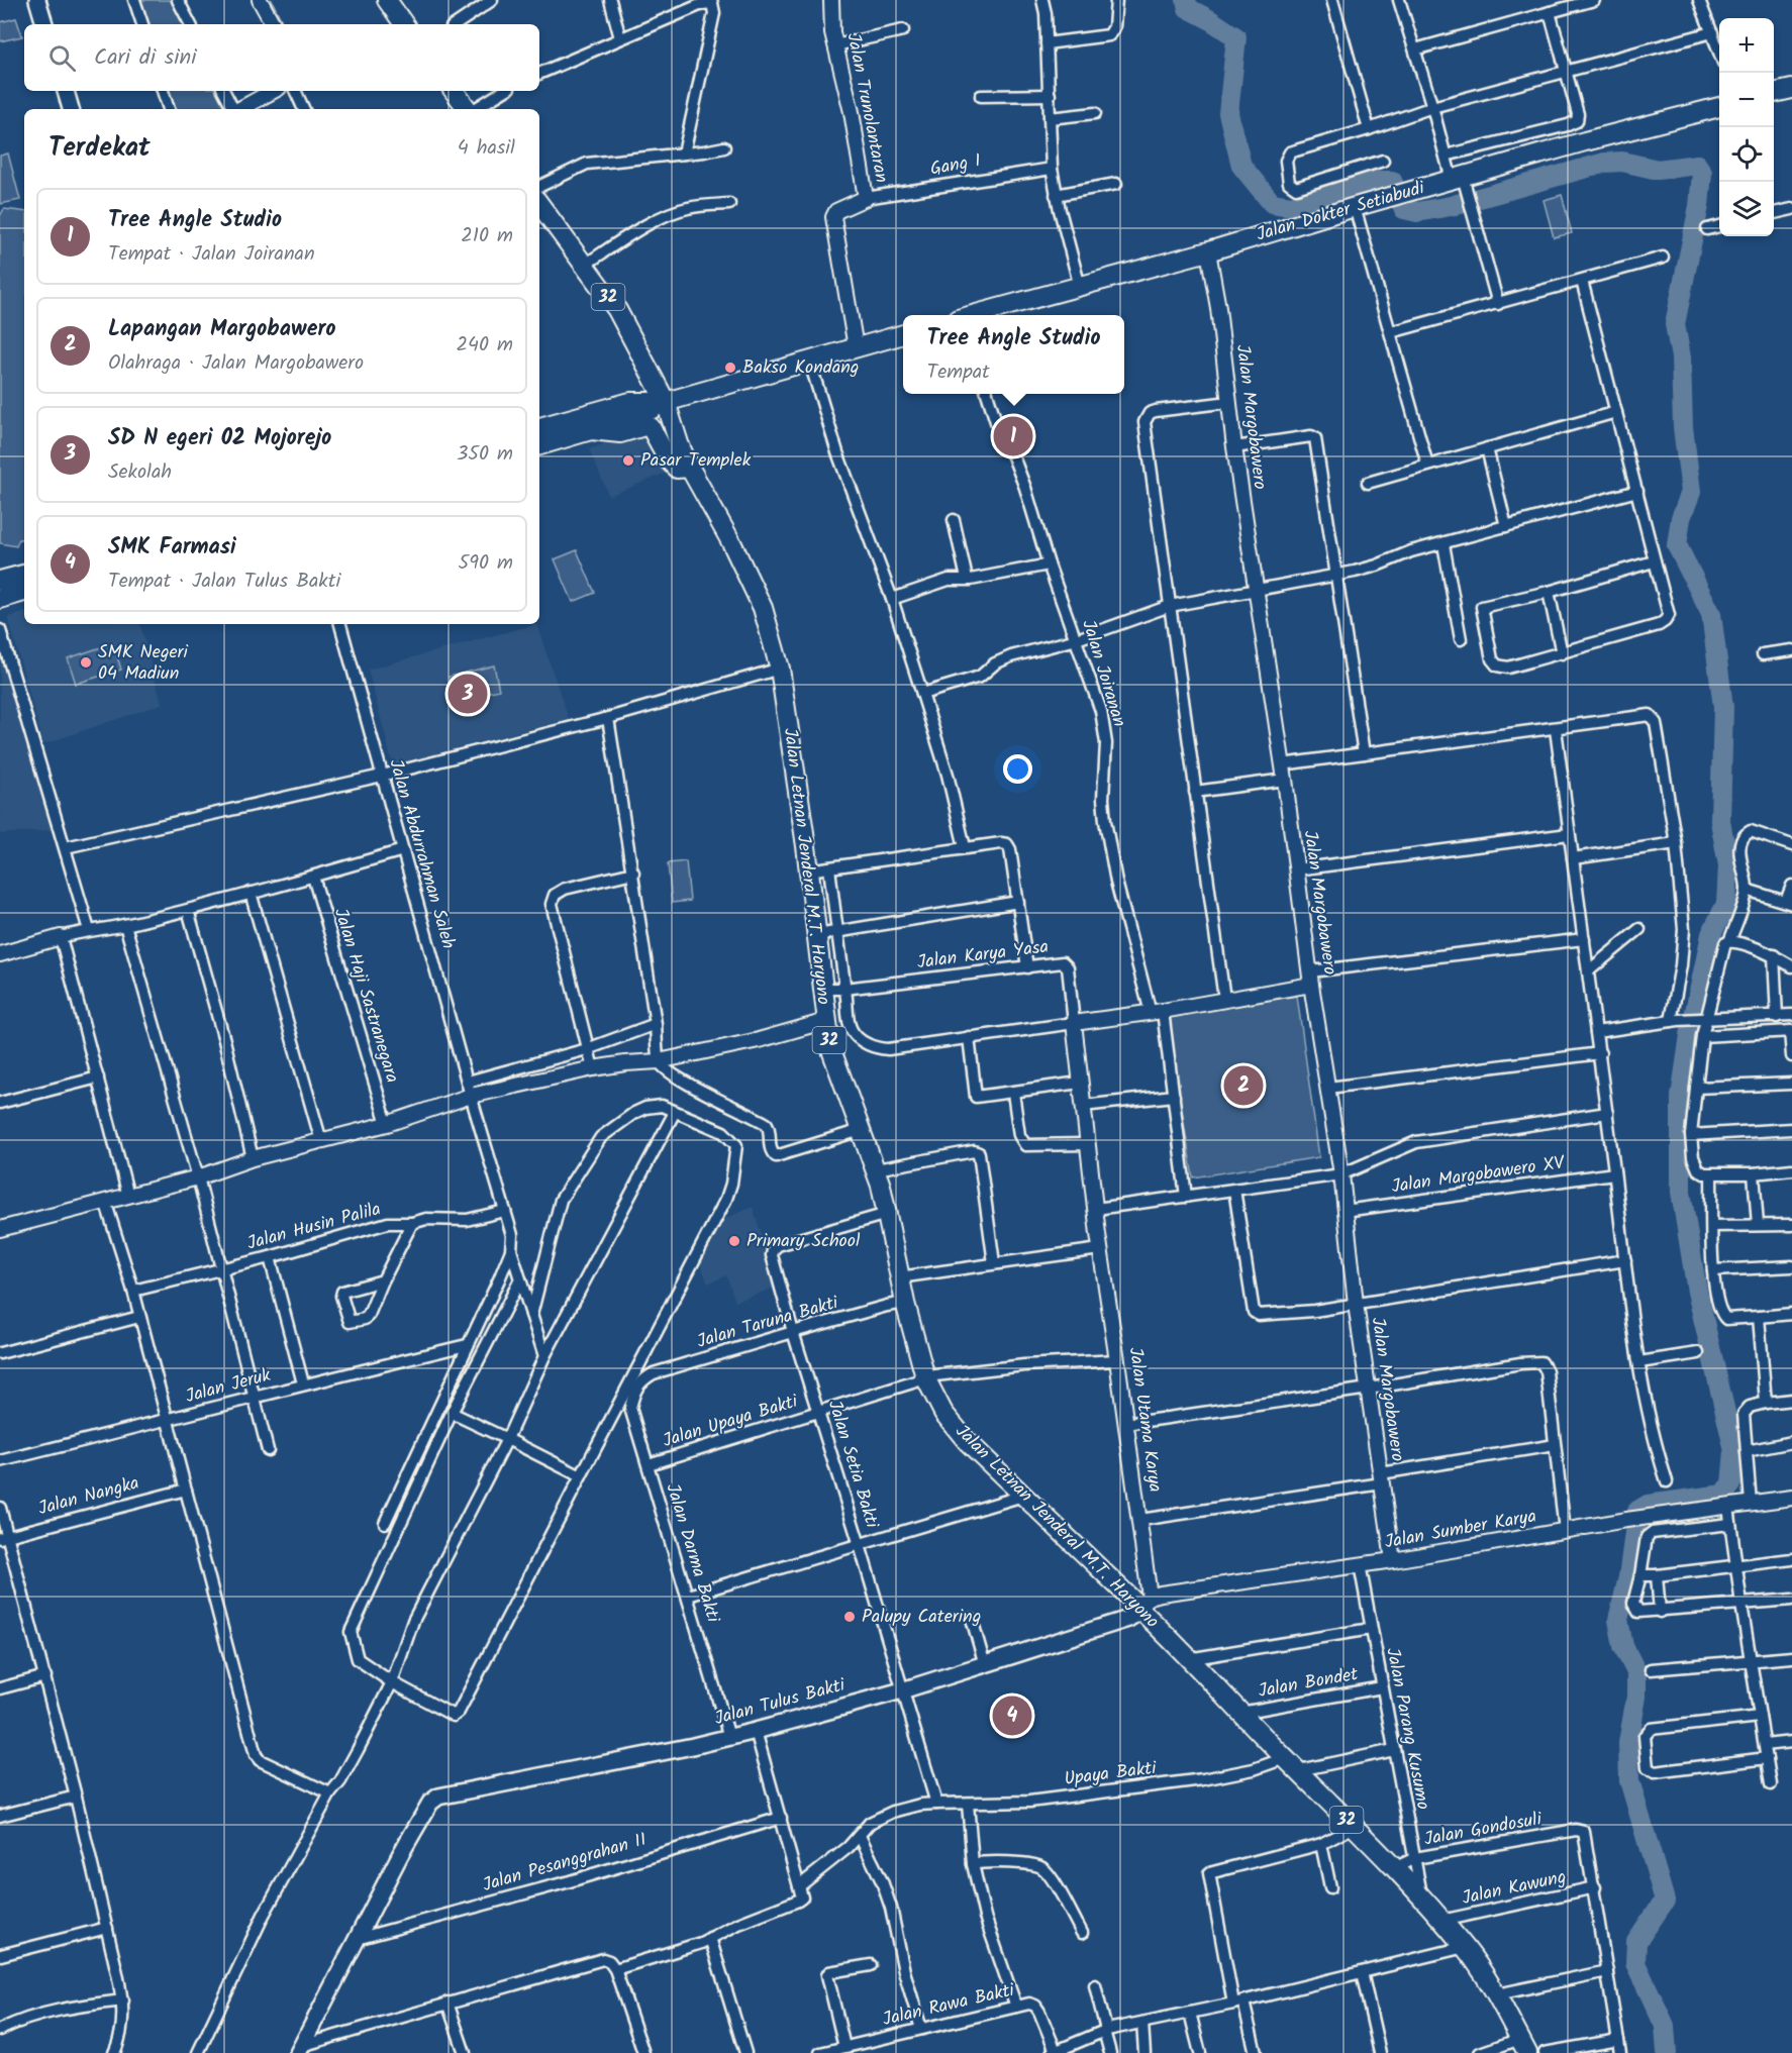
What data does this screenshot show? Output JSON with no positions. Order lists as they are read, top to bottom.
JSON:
{
  "streets": {
    "main road": [
      "Jalan Dokter Setiabudi",
      "32",
      "Jalan Letnan Jenderal M.T. Haryono",
      "Jalan Tulus Bakti"
    ],
    "street": [
      "Jalan Trunolantaran",
      "Gang I",
      "Jalan Margobawero",
      "Jalan Joiranan",
      "Jalan Abdurrahman Saleh",
      "Jalan Karya Yasa",
      "Jalan Haji Sastranegara",
      "Jalan Margobawero XV",
      "Jalan Husin Palila",
      "Jalan Taruna Bakti",
      "Jalan Jeruk",
      "Jalan Utama Karya",
      "Jalan Upaya Bakti",
      "Jalan Setia Bakti",
      "Jalan Nangka",
      "Jalan Sumber Karya",
      "Jalan Darma Bakti",
      "Jalan Bondet",
      "Jalan Parang Kusumo",
      "Upaya Bakti",
      "Jalan Gondosuli",
      "Jalan Pesanggrahan II",
      "Jalan Kawung",
      "Jalan Rawa Bakti"
    ]
  },
  "crossings": [
    ["Jalan Trunolantaran", "Gang I"],
    ["Jalan Dokter Setiabudi", "Jalan Margobawero"],
    ["32", "Jalan Letnan Jenderal M.T. Haryono"],
    ["Jalan Margobawero", "Jalan Margobawero XV"],
    ["Jalan Margobawero", "Jalan Sumber Karya"],
    ["Jalan Abdurrahman Saleh", "Jalan Husin Palila"],
    ["Jalan Letnan Jenderal M.T. Haryono", "Jalan Karya Yasa"],
    ["Jalan Letnan Jenderal M.T. Haryono", "Jalan Taruna Bakti"],
    ["Jalan Letnan Jenderal M.T. Haryono", "Jalan Utama Karya"],
    ["Jalan Letnan Jenderal M.T. Haryono", "Jalan Upaya Bakti"],
    ["Jalan Letnan Jenderal M.T. Haryono", "Jalan Setia Bakti"],
    ["Jalan Letnan Jenderal M.T. Haryono", "Jalan Sumber Karya"],
    ["Jalan Letnan Jenderal M.T. Haryono", "Jalan Bondet"],
    ["Jalan Letnan Jenderal M.T. Haryono", "Jalan Tulus Bakti"],
    ["Jalan Letnan Jenderal M.T. Haryono", "Jalan Parang Kusumo"],
    ["Jalan Letnan Jenderal M.T. Haryono", "Upaya Bakti"],
    ["Jalan Letnan Jenderal M.T. Haryono", "Jalan Gondosuli"],
    ["Jalan Letnan Jenderal M.T. Haryono", "Jalan Kawung"],
    ["Jalan Karya Yasa", "Jalan Utama Karya"],
    ["Jalan Taruna Bakti", "Jalan Setia Bakti"],
    ["Jalan Taruna Bakti", "Jalan Darma Bakti"],
    ["Jalan Utama Karya", "Jalan Upaya Bakti"],
    ["Jalan Utama Karya", "Jalan Sumber Karya"],
    ["Jalan Utama Karya", "Jalan Tulus Bakti"],
    ["Jalan Upaya Bakti", "Jalan Setia Bakti"],
    ["Jalan Upaya Bakti", "Jalan Darma Bakti"],
    ["Jalan Setia Bakti", "Jalan Tulus Bakti"],
    ["Jalan Setia Bakti", "Upaya Bakti"],
    ["Jalan Sumber Karya", "Jalan Tulus Bakti"],
    ["Jalan Sumber Karya", "Jalan Parang Kusumo"],
    ["Jalan Darma Bakti", "Jalan Tulus Bakti"],
    ["Jalan Bondet", "Jalan Parang Kusumo"],
    ["Jalan Tulus Bakti", "Jalan Pesanggrahan II"],
    ["Jalan Parang Kusumo", "Upaya Bakti"],
    ["Jalan Parang Kusumo", "Jalan Gondosuli"],
    ["Jalan Gondosuli", "Jalan Kawung"]
  ],
  "places": [
    "Bakso Kondang",
    "Pasar Templek",
    "SMK Negeri 04 Madiun",
    "Primary School",
    "Palupy Catering"
  ],
  "page": {
    "map_buttons": ["+", "−"],
    "search": "Cari di sini",
    "heading": ["Terdekat", "4 hasil"],
    "list": [
      {
        "mark": "1",
        "name": "Tree Angle Studio",
        "note": "Tempat · Jalan Joiranan",
        "value": "210 m"
      },
      {
        "mark": "2",
        "name": "Lapangan Margobawero",
        "note": "Olahraga · Jalan Margobawero",
        "value": "240 m"
      },
      {
        "mark": "3",
        "name": "SD N egeri 02 Mojorejo",
        "note": "Sekolah",
        "value": "350 m"
      },
      {
        "mark": "4",
        "name": "SMK Farmasi",
        "note": "Tempat · Jalan Tulus Bakti",
        "value": "590 m"
      }
    ],
    "popup": ["Tree Angle Studio", "Tempat"],
    "pins": [
      "1",
      "3",
      "2",
      "4"
    ]
  }
}
